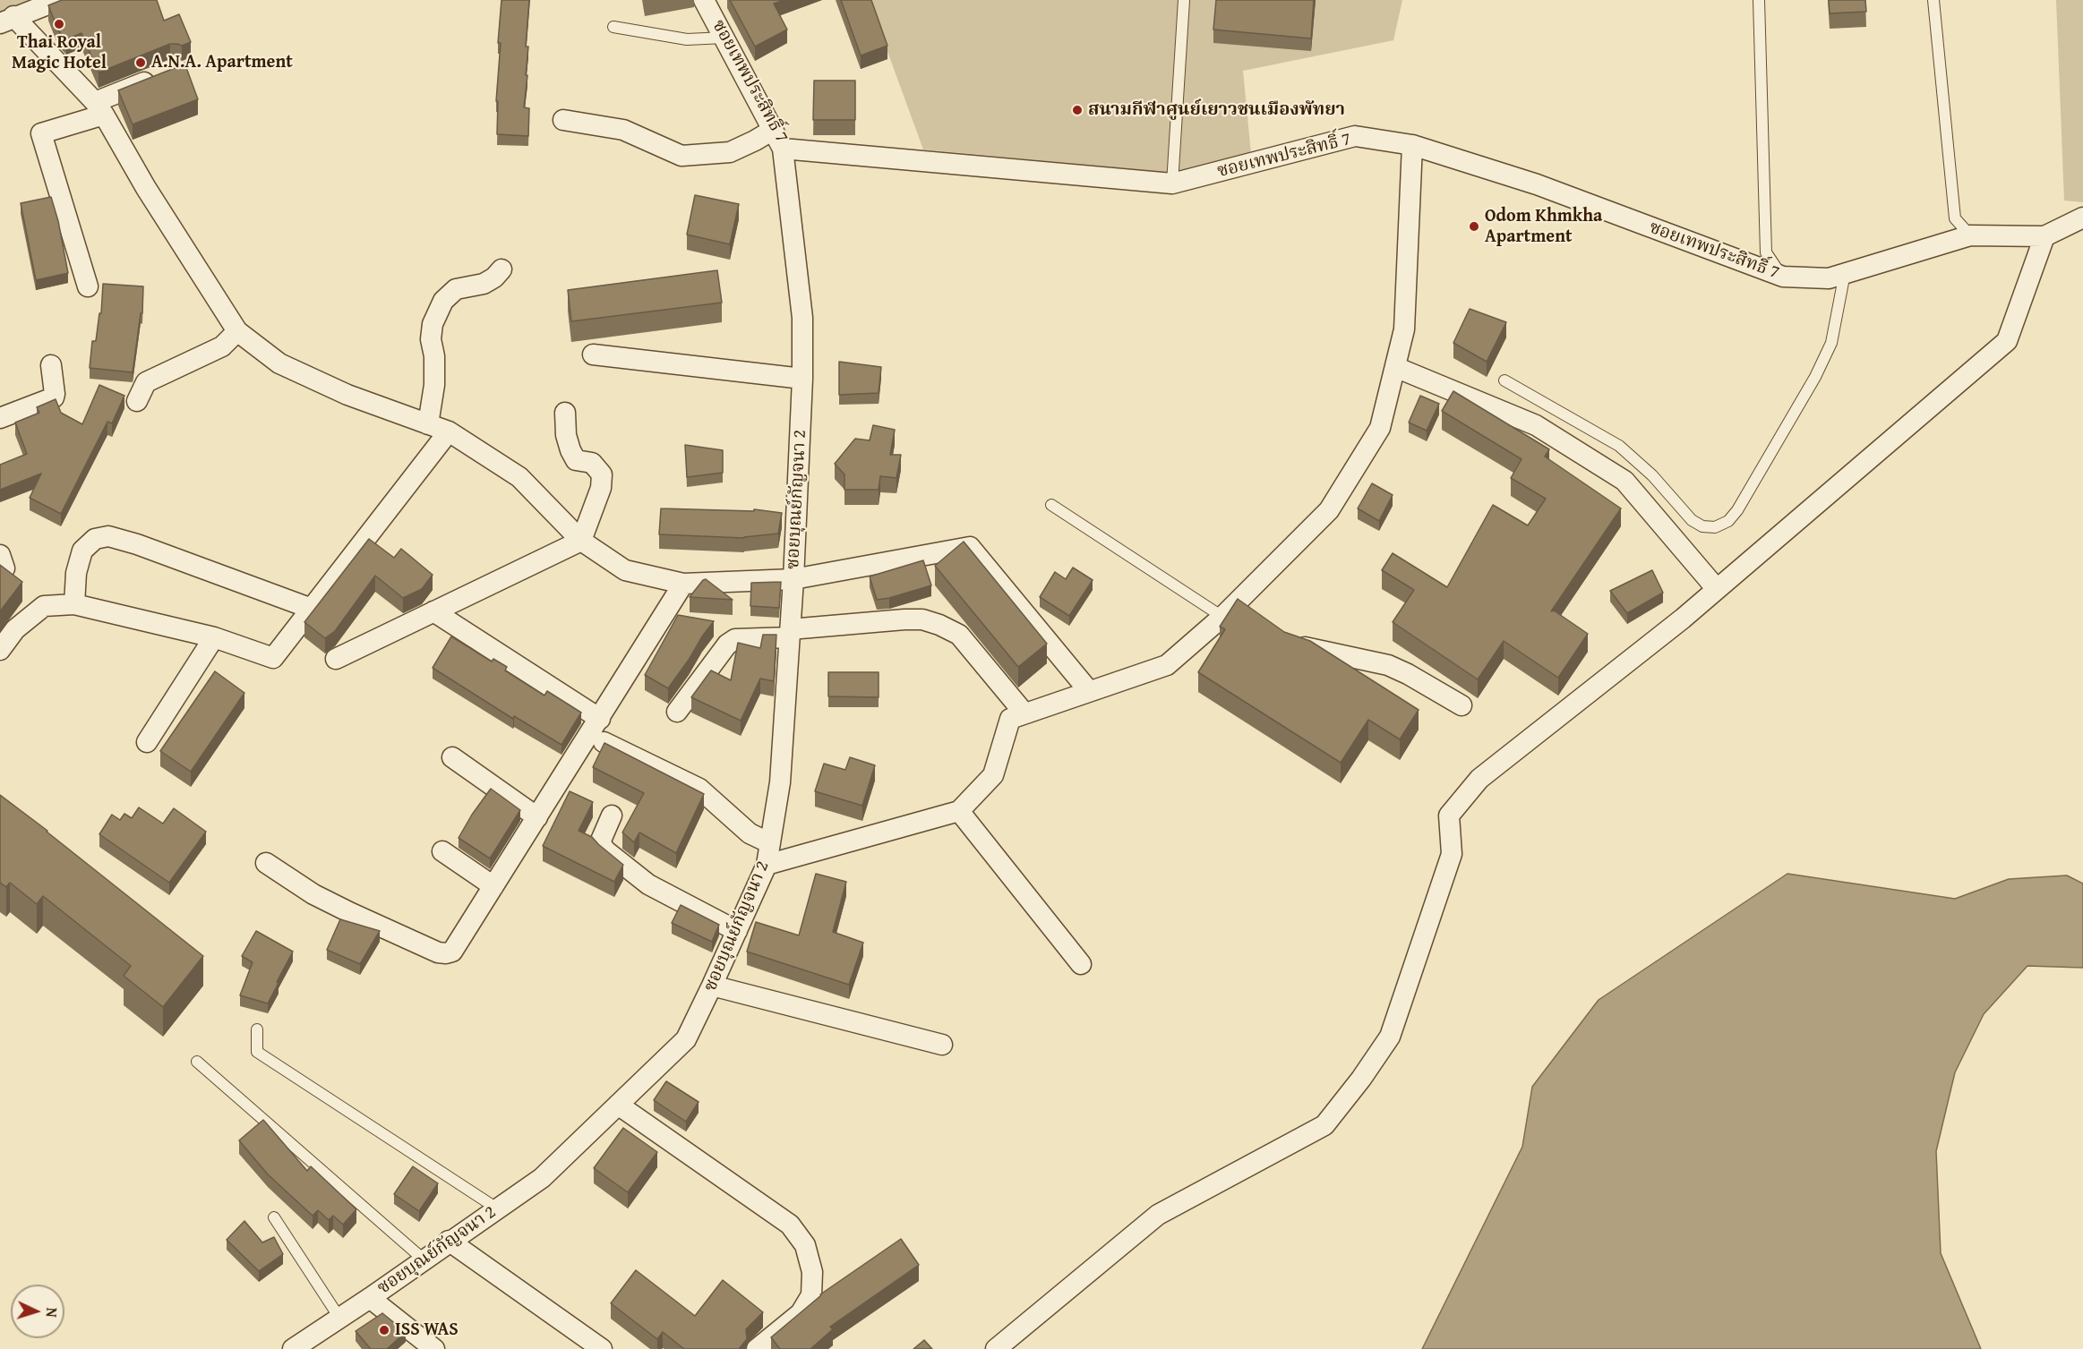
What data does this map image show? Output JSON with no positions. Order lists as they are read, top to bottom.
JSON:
{
  "streets": {
    "street": ["ซอยเทพประสิทธิ์ 7", "ซอยบุณย์กัญจนา 2"]
  },
  "crossings": [
    ["ซอยเทพประสิทธิ์ 7", "ซอยบุณย์กัญจนา 2"]
  ],
  "places": [
    "Thai Royal Magic Hotel",
    "A.N.A. Apartment",
    "สนามกีฬาศูนย์เยาวชนเมืองพัทยา",
    "Odom Khmkha Apartment",
    "ISS WAS"
  ],
  "north": "right"
}
